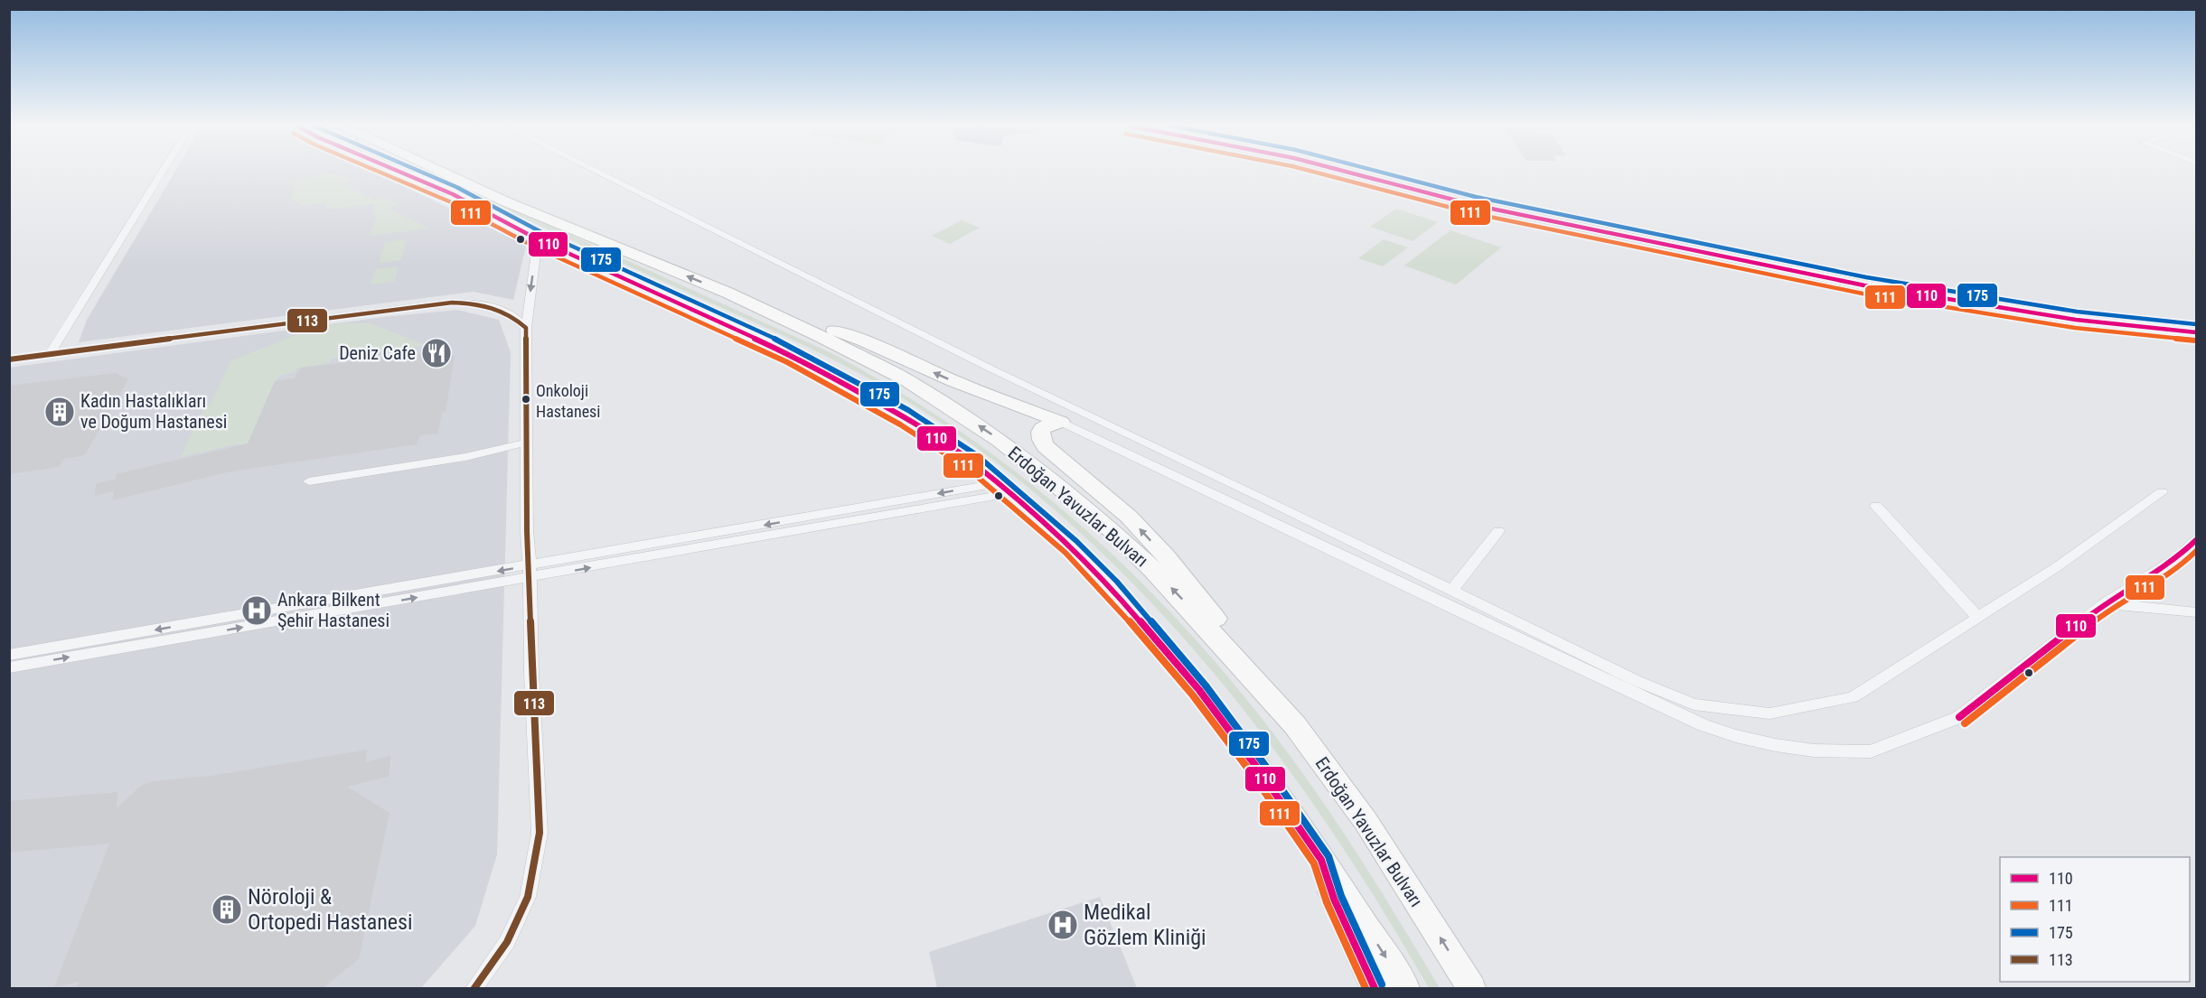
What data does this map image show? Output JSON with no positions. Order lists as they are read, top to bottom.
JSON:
{
  "streets": {
    "main road": ["Erdoğan Yavuzlar Bulvarı"]
  },
  "places": {
    "restaurant": ["Deniz Cafe"],
    "other": ["Onkoloji Hastanesi"],
    "building": ["Kadın Hastalıkları ve Doğum Hastanesi", "Nöroloji & Ortopedi Hastanesi"],
    "hospital": ["Ankara Bilkent Şehir Hastanesi", "Medikal Gözlem Kliniği"]
  },
  "lines": [
    "transit line 110",
    "transit line 111",
    "transit line 175",
    "transit line 113"
  ],
  "legend": [
    "110",
    "111",
    "175",
    "113"
  ]
}
